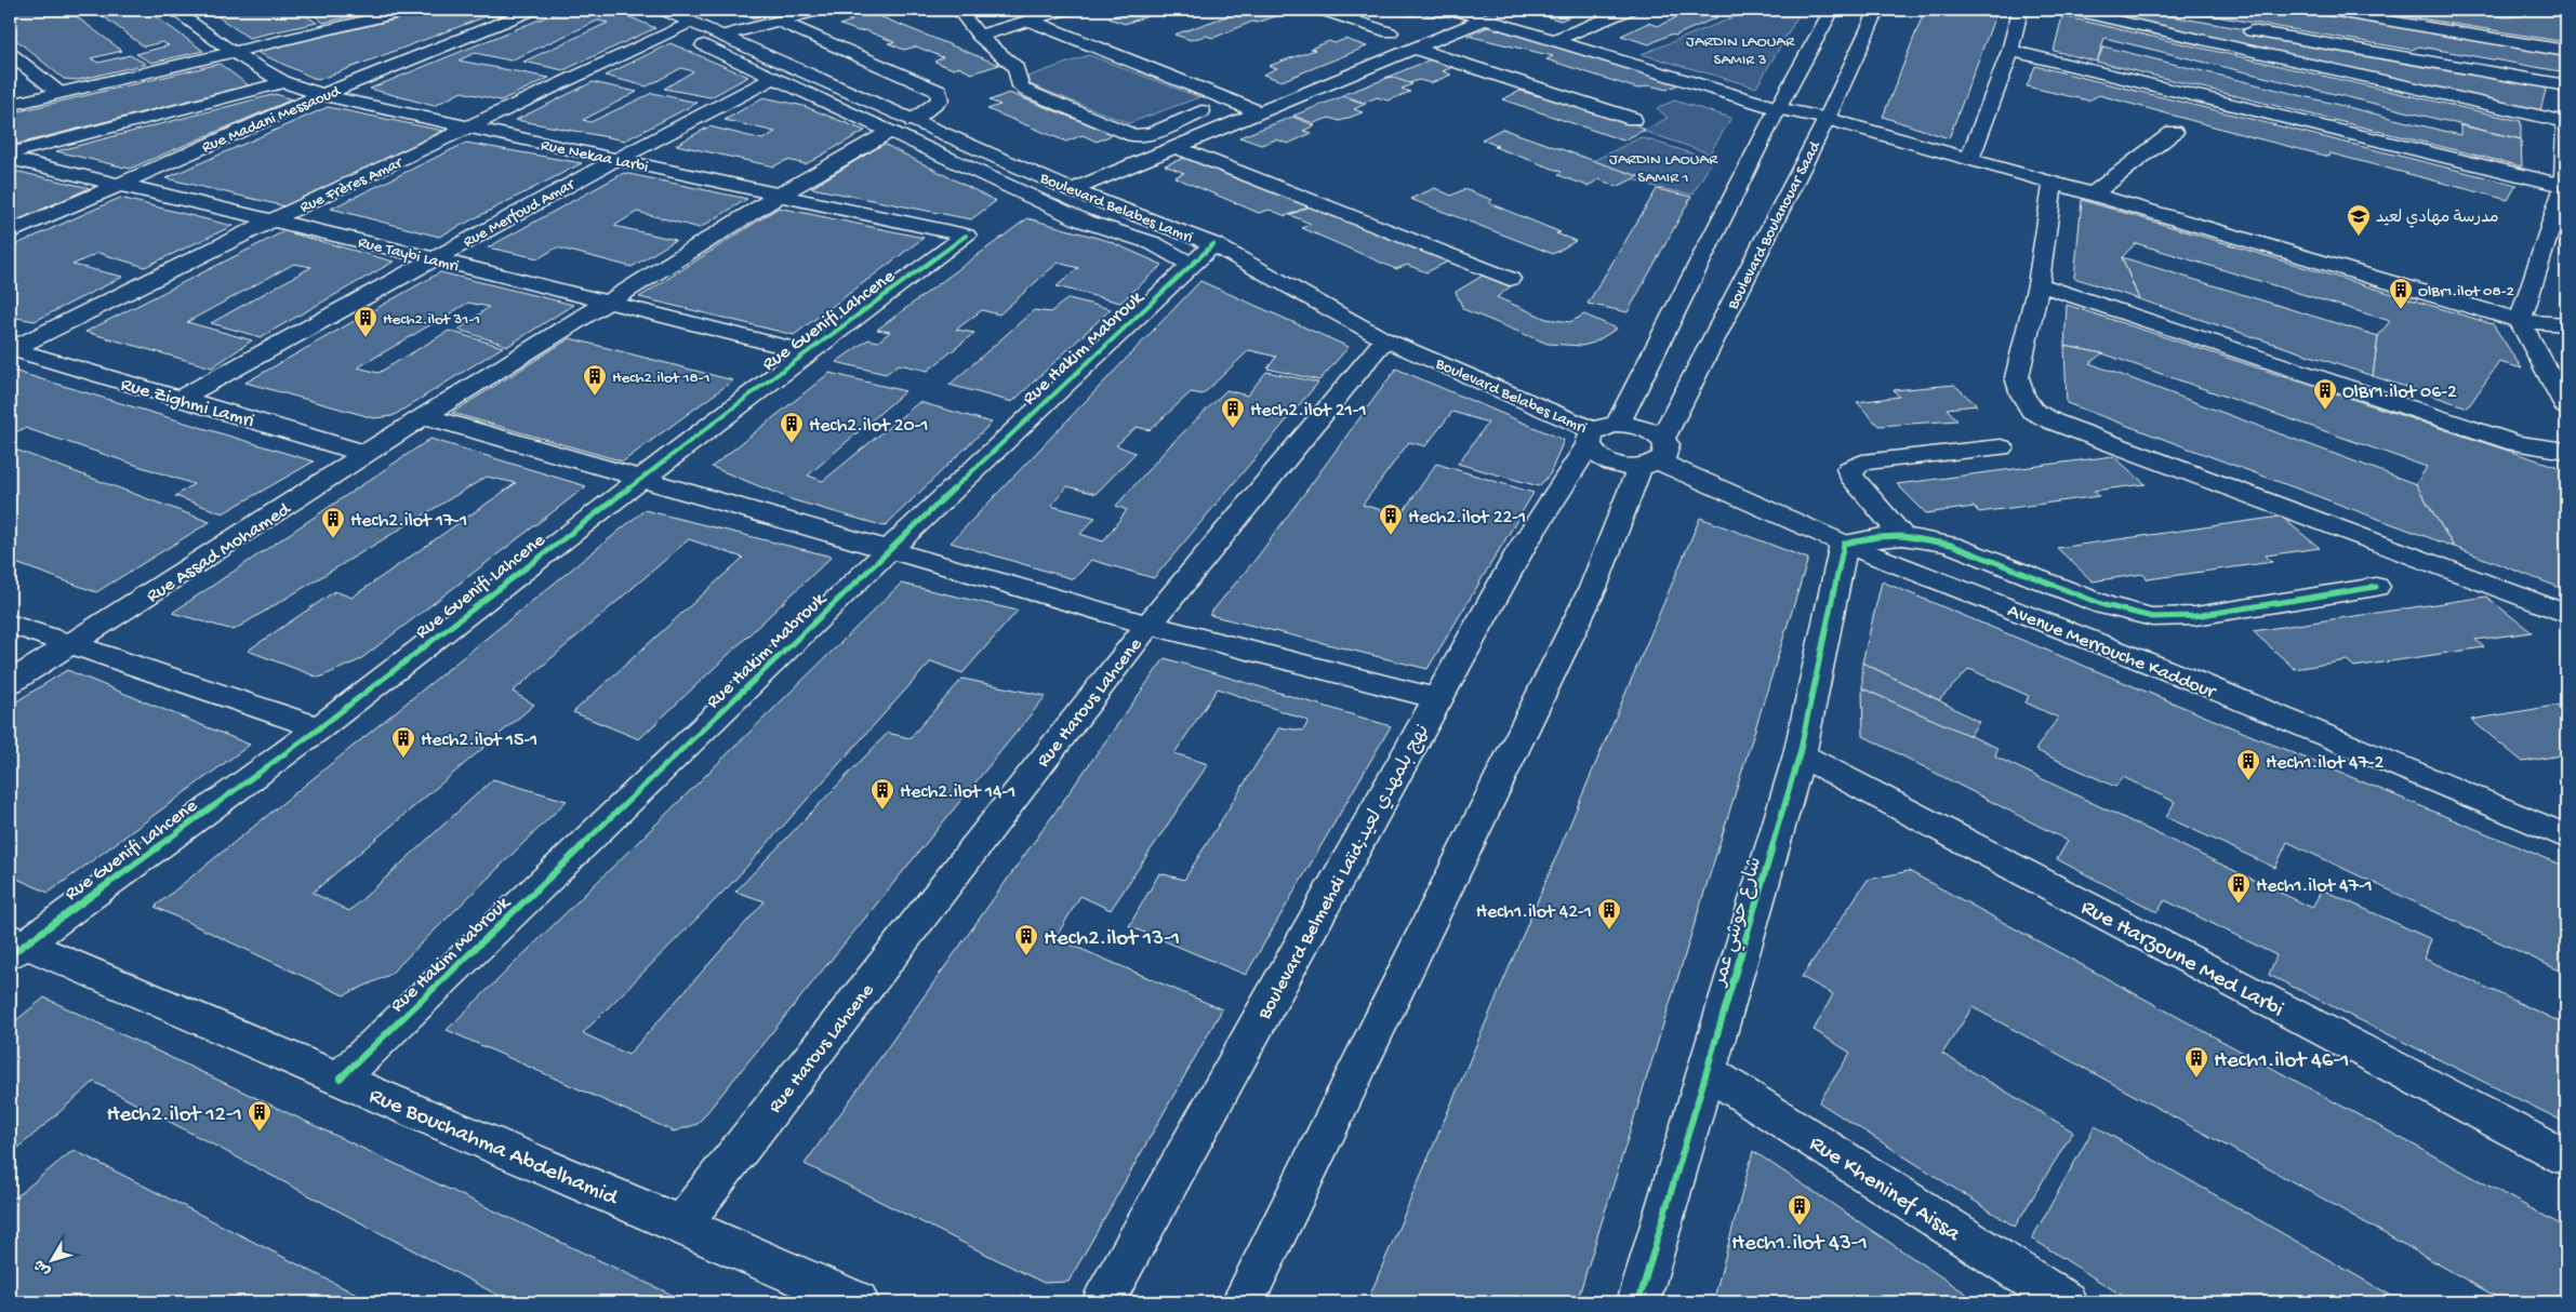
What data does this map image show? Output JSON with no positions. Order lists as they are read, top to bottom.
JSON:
{
  "streets": {
    "street": [
      "Rue Madani Messaoud",
      "Rue Nekaa Larbi",
      "Rue Frères Amar",
      "Boulevard Belabes Lamri",
      "Rue Merfoud Amar",
      "Boulevard Boulanouar Saad",
      "Rue Taybi Lamri",
      "Rue Guenifi Lahcene",
      "Rue Hakim Mabrouk",
      "Rue Zighmi Lamri",
      "Rue Assad Mohamed",
      "Avenue Merrouche Kaddour",
      "Rue Harous Lahcene",
      "Boulevard Belmehdi Laïd;نهج بلمهدي لعيد",
      "شارع حوشي عمر",
      "Rue Harzoune Med Larbi",
      "Rue Bouchahma Abdelhamid",
      "Rue Kheninef Aissa"
    ]
  },
  "crossings": [
    ["Rue Madani Messaoud", "Rue Nekaa Larbi"],
    ["Rue Madani Messaoud", "Rue Taybi Lamri"],
    ["Rue Nekaa Larbi", "Rue Frères Amar"],
    ["Rue Nekaa Larbi", "Rue Merfoud Amar"],
    ["Rue Nekaa Larbi", "Rue Guenifi Lahcene"],
    ["Rue Nekaa Larbi", "Rue Assad Mohamed"],
    ["Rue Frères Amar", "Boulevard Belabes Lamri"],
    ["Rue Frères Amar", "Rue Taybi Lamri"],
    ["Rue Frères Amar", "Rue Zighmi Lamri"],
    ["Boulevard Belabes Lamri", "Boulevard Boulanouar Saad"],
    ["Boulevard Belabes Lamri", "Rue Hakim Mabrouk"],
    ["Boulevard Belabes Lamri", "Avenue Merrouche Kaddour"],
    ["Boulevard Belabes Lamri", "Rue Harous Lahcene"],
    ["Boulevard Belabes Lamri", "Boulevard Belmehdi Laïd;نهج بلمهدي لعيد"],
    ["Rue Merfoud Amar", "Rue Taybi Lamri"],
    ["Rue Merfoud Amar", "Rue Zighmi Lamri"],
    ["Boulevard Boulanouar Saad", "Avenue Merrouche Kaddour"],
    ["Rue Taybi Lamri", "Rue Guenifi Lahcene"],
    ["Rue Taybi Lamri", "Rue Assad Mohamed"],
    ["Rue Guenifi Lahcene", "Rue Bouchahma Abdelhamid"],
    ["Rue Hakim Mabrouk", "Rue Bouchahma Abdelhamid"],
    ["Rue Zighmi Lamri", "Rue Assad Mohamed"],
    ["Avenue Merrouche Kaddour", "شارع حوشي عمر"],
    ["Rue Harous Lahcene", "Rue Bouchahma Abdelhamid"],
    ["شارع حوشي عمر", "Rue Harzoune Med Larbi"],
    ["شارع حوشي عمر", "Rue Kheninef Aissa"]
  ],
  "parks": ["JARDIN LAOUAR SAMIR 3", "JARDIN LAOUAR SAMIR 1"],
  "places": {
    "school or university": ["مدرسة مهادي لعيد"],
    "building": [
      "OlBr1.ilot 08-2",
      "Hech2.ilot 31-1",
      "Hech2.ilot 18-1",
      "OlBr1.ilot 06-2",
      "Hech2.ilot 21-1",
      "Hech2.ilot 20-1",
      "Hech2.ilot 22-1",
      "Hech2.ilot 17-1",
      "Hech2.ilot 15-1",
      "Hech1.ilot 47-2",
      "Hech2.ilot 14-1",
      "Hech1.ilot 47-1",
      "Hech1.ilot 42-1",
      "Hech2.ilot 13-1",
      "Hech1.ilot 46-1",
      "Hech2.ilot 12-1",
      "Hech1.ilot 43-1"
    ]
  },
  "north": "bottom left"
}
